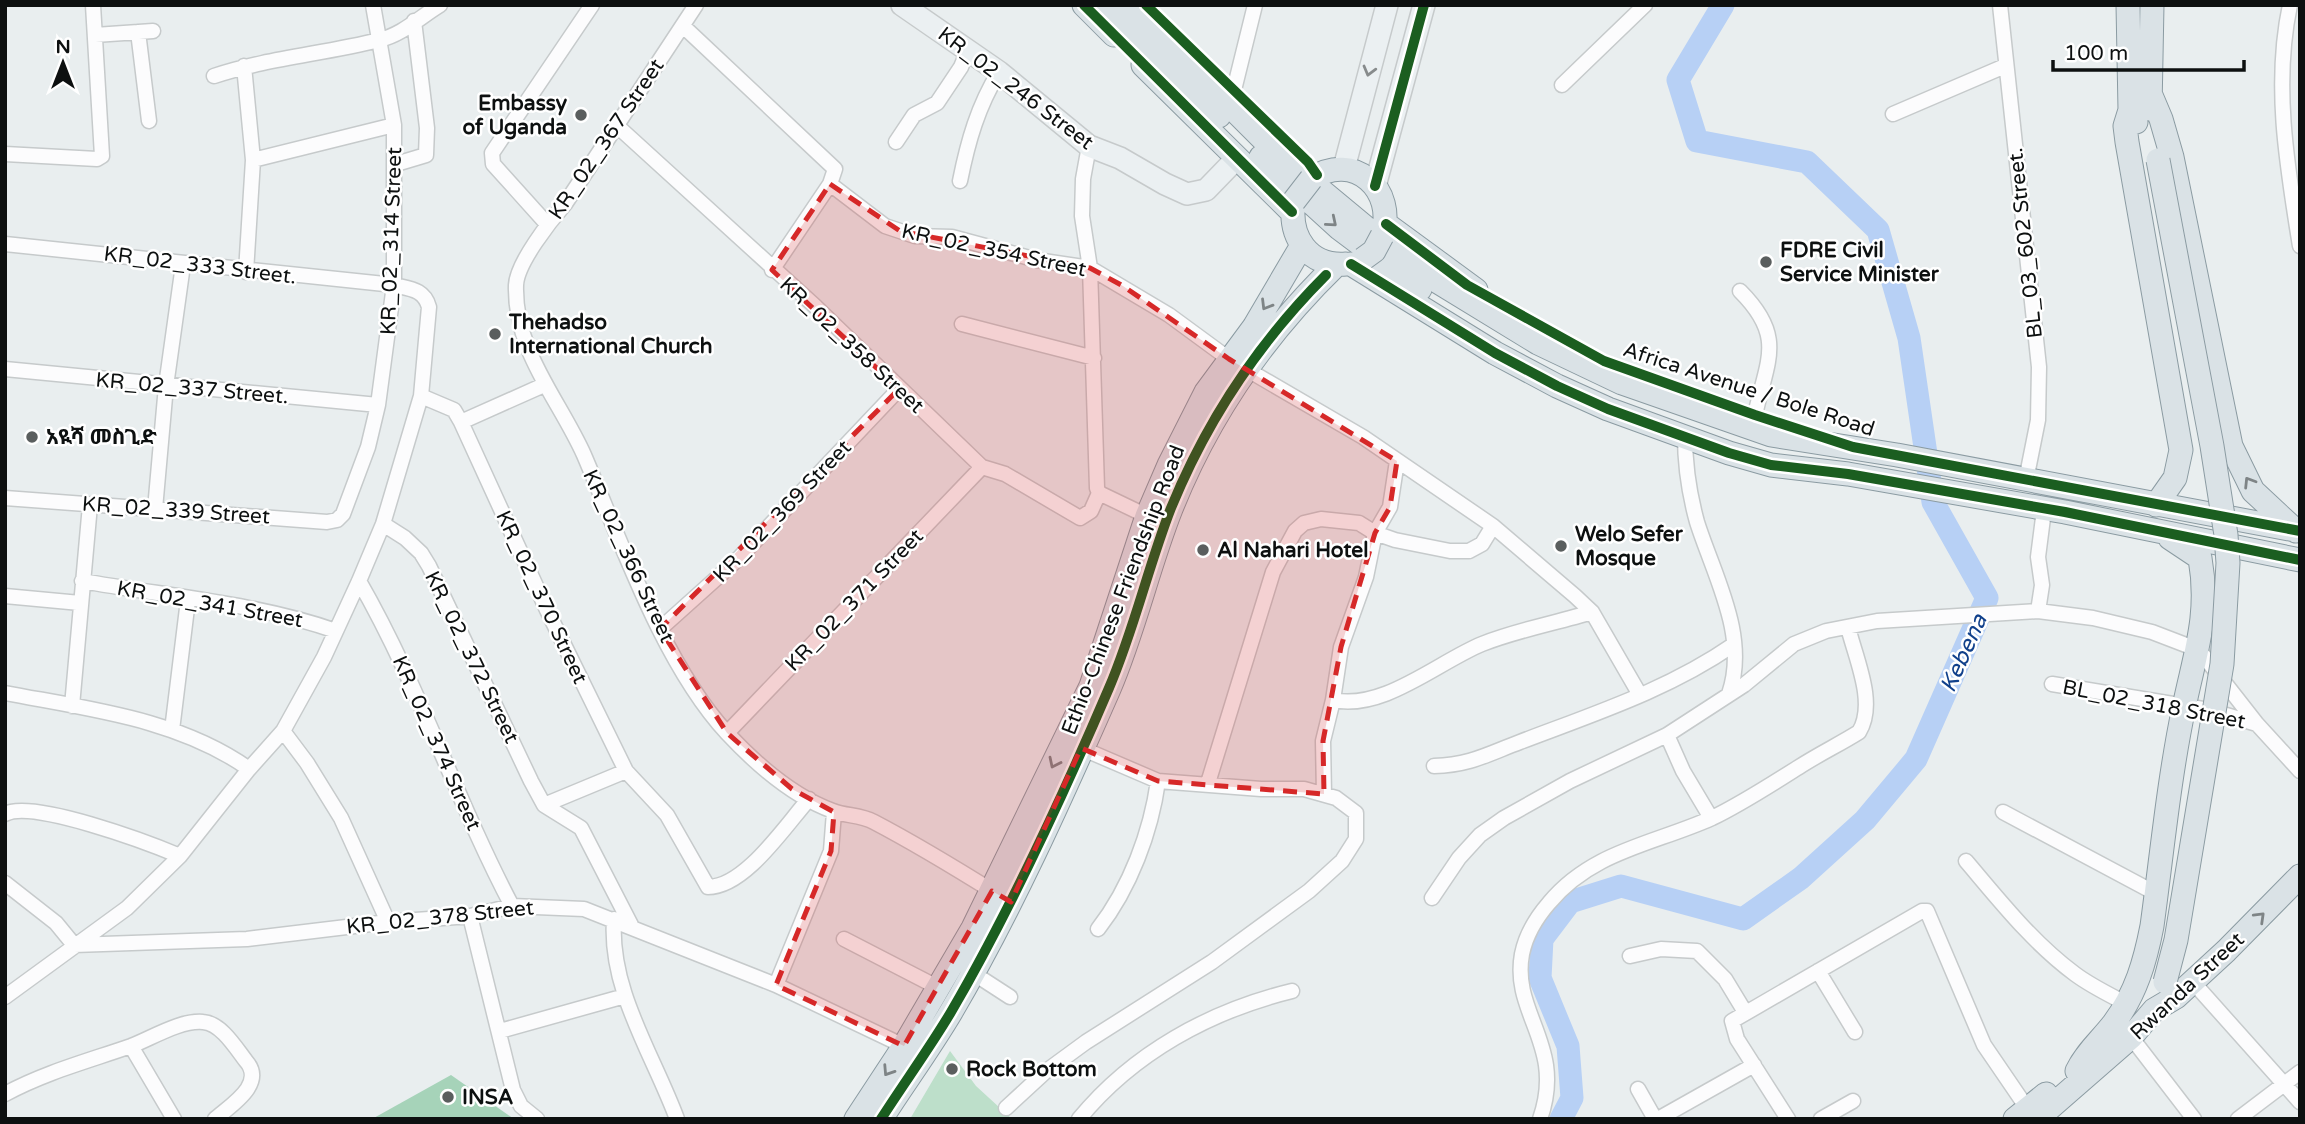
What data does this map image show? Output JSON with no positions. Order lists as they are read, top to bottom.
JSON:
{
  "streets": {
    "main road": ["Africa Avenue / Bole Road", "Ethio-Chinese Friendship Road", "Rwanda Street"],
    "street": [
      "KR_02_246 Street",
      "KR_02_367 Street",
      "KR_02_314 Street",
      "BL_03_602 Street.",
      "KR_02_354 Street",
      "KR_02_333 Street.",
      "KR_02_358 Street",
      "KR_02_337 Street.",
      "KR_02_339 Street",
      "KR_02_369 Street",
      "KR_02_366 Street",
      "KR_02_370 Street",
      "KR_02_371 Street",
      "KR_02_341 Street",
      "KR_02_372 Street",
      "BL_02_318 Street",
      "KR_02_374 Street",
      "KR_02_378 Street"
    ]
  },
  "crossings": [
    ["KR_02_367 Street", "KR_02_358 Street"],
    ["KR_02_367 Street", "KR_02_366 Street"],
    ["KR_02_314 Street", "KR_02_333 Street."],
    ["KR_02_314 Street", "KR_02_337 Street."],
    ["KR_02_314 Street", "KR_02_339 Street"],
    ["BL_03_602 Street.", "Africa Avenue / Bole Road"],
    ["KR_02_354 Street", "Ethio-Chinese Friendship Road"],
    ["KR_02_358 Street", "KR_02_369 Street"],
    ["KR_02_358 Street", "KR_02_371 Street"],
    ["Africa Avenue / Bole Road", "Ethio-Chinese Friendship Road"],
    ["KR_02_369 Street", "KR_02_366 Street"],
    ["KR_02_366 Street", "Ethio-Chinese Friendship Road"],
    ["KR_02_366 Street", "KR_02_370 Street"],
    ["KR_02_366 Street", "KR_02_371 Street"],
    ["Ethio-Chinese Friendship Road", "KR_02_378 Street"],
    ["BL_02_318 Street", "Rwanda Street"],
    ["KR_02_374 Street", "KR_02_378 Street"]
  ],
  "water": ["Kebena"],
  "places": [
    "Embassy of Uganda",
    "FDRE Civil Service Minister",
    "Thehadso International Church",
    "አዪሻ መስጊድ",
    "Welo Sefer Mosque",
    "Al Nahari Hotel",
    "Rock Bottom",
    "INSA"
  ],
  "scale_bar": "100 m",
  "north": "top"
}
